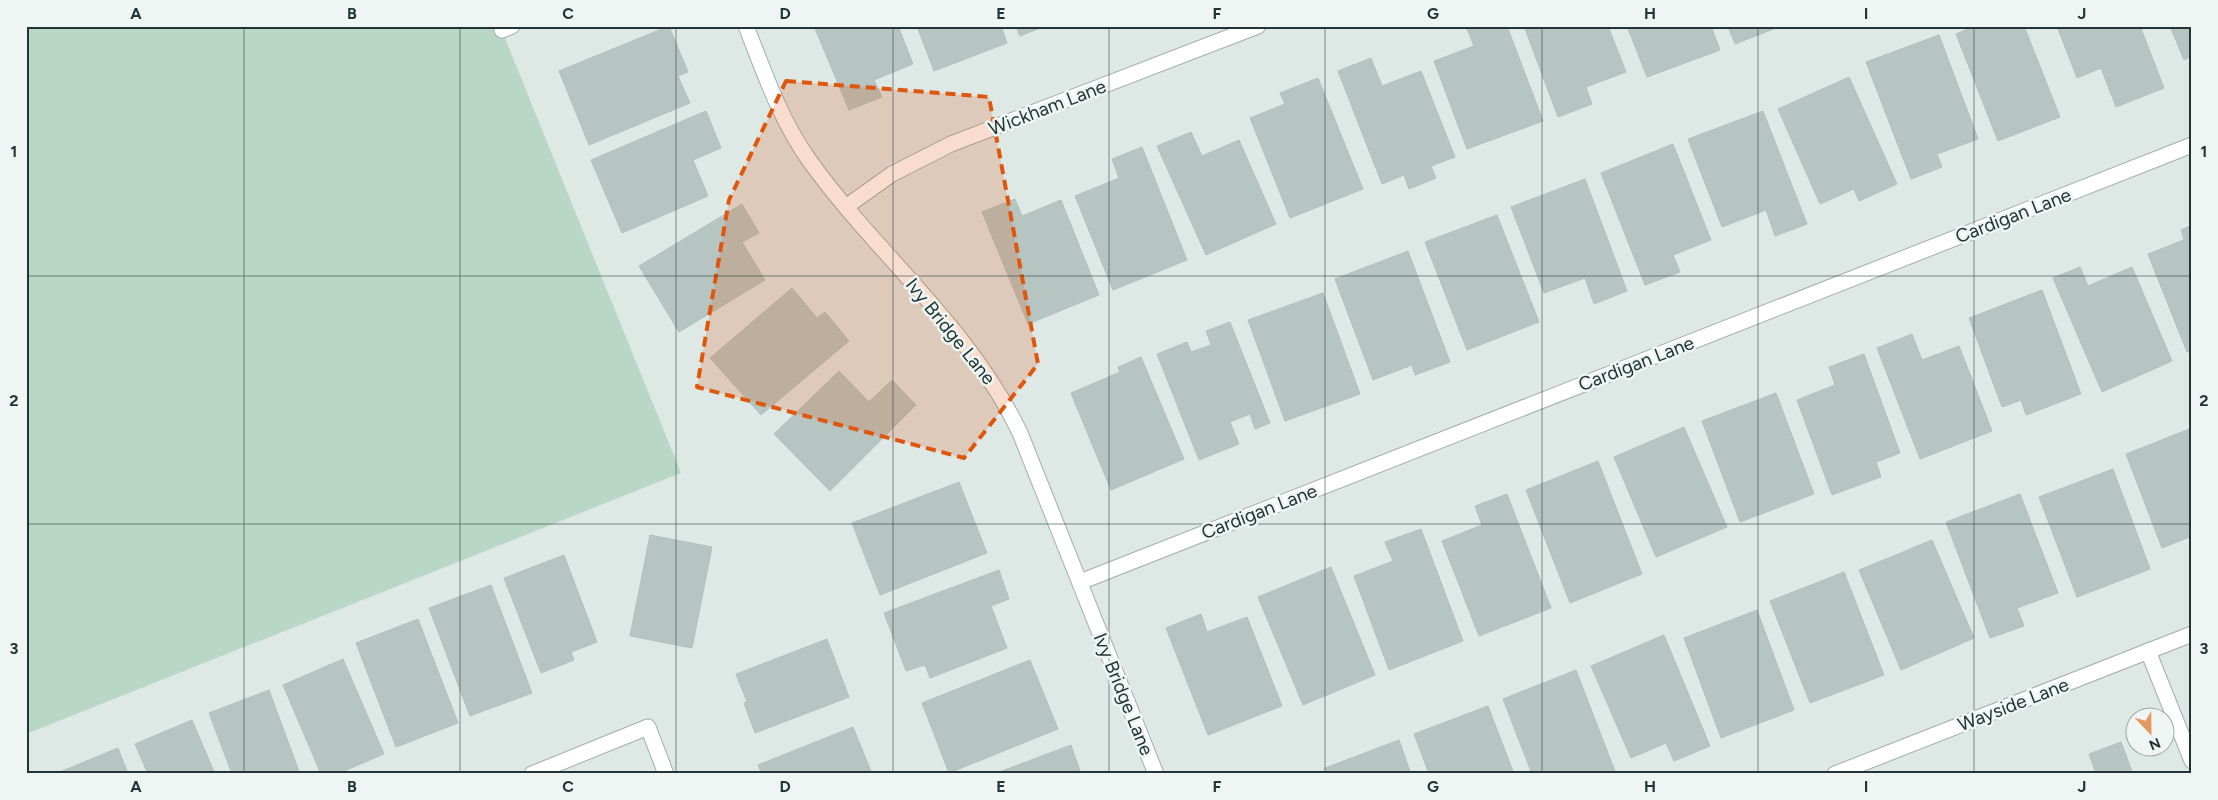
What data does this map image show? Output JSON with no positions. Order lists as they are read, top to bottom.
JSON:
{
  "streets": {
    "street": [
      "Wickham Lane",
      "Cardigan Lane",
      "Ivy Bridge Lane",
      "Wayside Lane"
    ]
  },
  "crossings": [
    ["Wickham Lane", "Ivy Bridge Lane"],
    ["Cardigan Lane", "Ivy Bridge Lane"]
  ],
  "north": "bottom",
  "grid": {
    "columns": [
      "A",
      "B",
      "C",
      "D",
      "E",
      "F",
      "G",
      "H",
      "I",
      "J"
    ],
    "rows": ["1", "2", "3"]
  }
}
